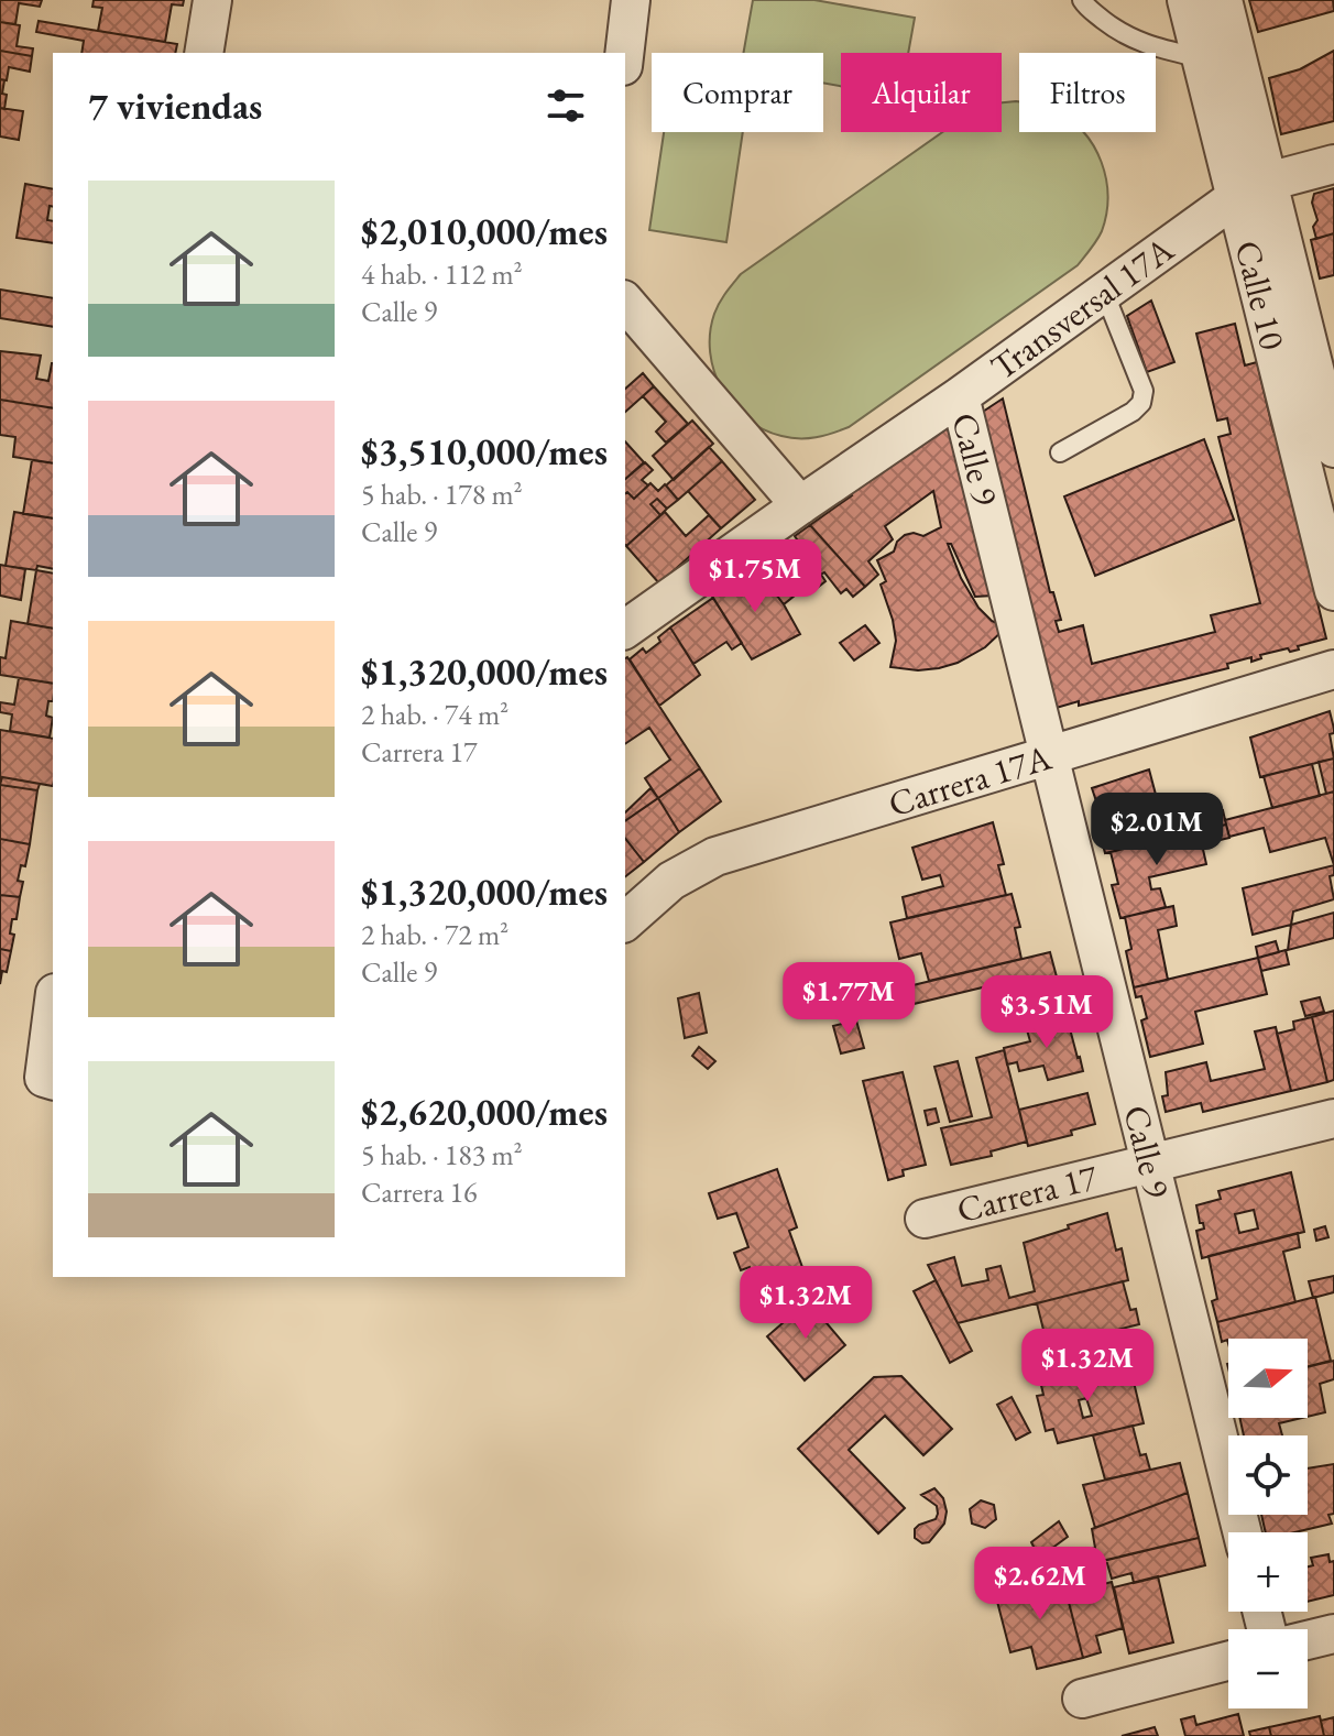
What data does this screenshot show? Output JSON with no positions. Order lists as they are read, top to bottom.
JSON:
{
  "streets": {
    "street": [
      "Calle 10",
      "Transversal 17A",
      "Calle 9",
      "Carrera 17A",
      "Carrera 17"
    ]
  },
  "crossings": [
    ["Calle 10", "Transversal 17A"],
    ["Transversal 17A", "Calle 9"],
    ["Calle 9", "Carrera 17A"],
    ["Calle 9", "Carrera 17"]
  ],
  "north": "right",
  "page": {
    "chip": ["Comprar", "Alquilar", "Filtros"],
    "heading": "7 viviendas",
    "list": [
      {
        "name": "$2,010,000/mes",
        "note": "4 hab. · 112 m² · Calle 9"
      },
      {
        "name": "$3,510,000/mes",
        "note": "5 hab. · 178 m² · Calle 9"
      },
      {
        "name": "$1,320,000/mes",
        "note": "2 hab. · 74 m² · Carrera 17"
      },
      {
        "name": "$1,320,000/mes",
        "note": "2 hab. · 72 m² · Calle 9"
      },
      {
        "name": "$2,620,000/mes",
        "note": "5 hab. · 183 m² · Carrera 16"
      }
    ],
    "price": [
      "$1.75M",
      "$2.01M",
      "$1.77M",
      "$3.51M",
      "$1.32M",
      "$1.32M",
      "$2.62M"
    ],
    "map_buttons": ["+", "−"]
  }
}
